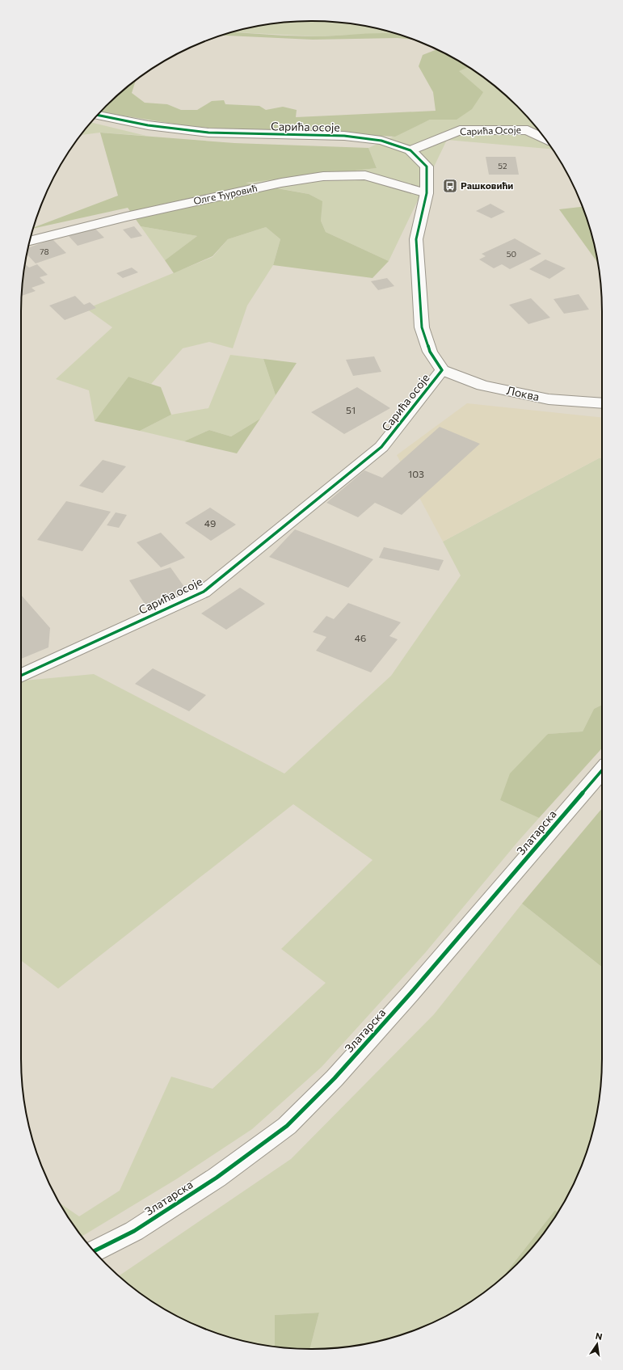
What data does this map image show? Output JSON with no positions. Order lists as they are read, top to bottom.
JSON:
{
  "streets": {
    "street": [
      "Сарића осоје",
      "Сарића Осоје",
      "Олге Ђуровић",
      "Локва",
      "Златарска"
    ]
  },
  "crossings": [
    ["Сарића осоје", "Сарића Осоје"],
    ["Сарића осоје", "Олге Ђуровић"],
    ["Сарића осоје", "Локва"]
  ],
  "places": {
    "bus stop": ["Рашковићи"]
  },
  "house_numbers": [
    "52",
    "78",
    "50",
    "51",
    "103",
    "49",
    "46"
  ],
  "north": "top"
}
